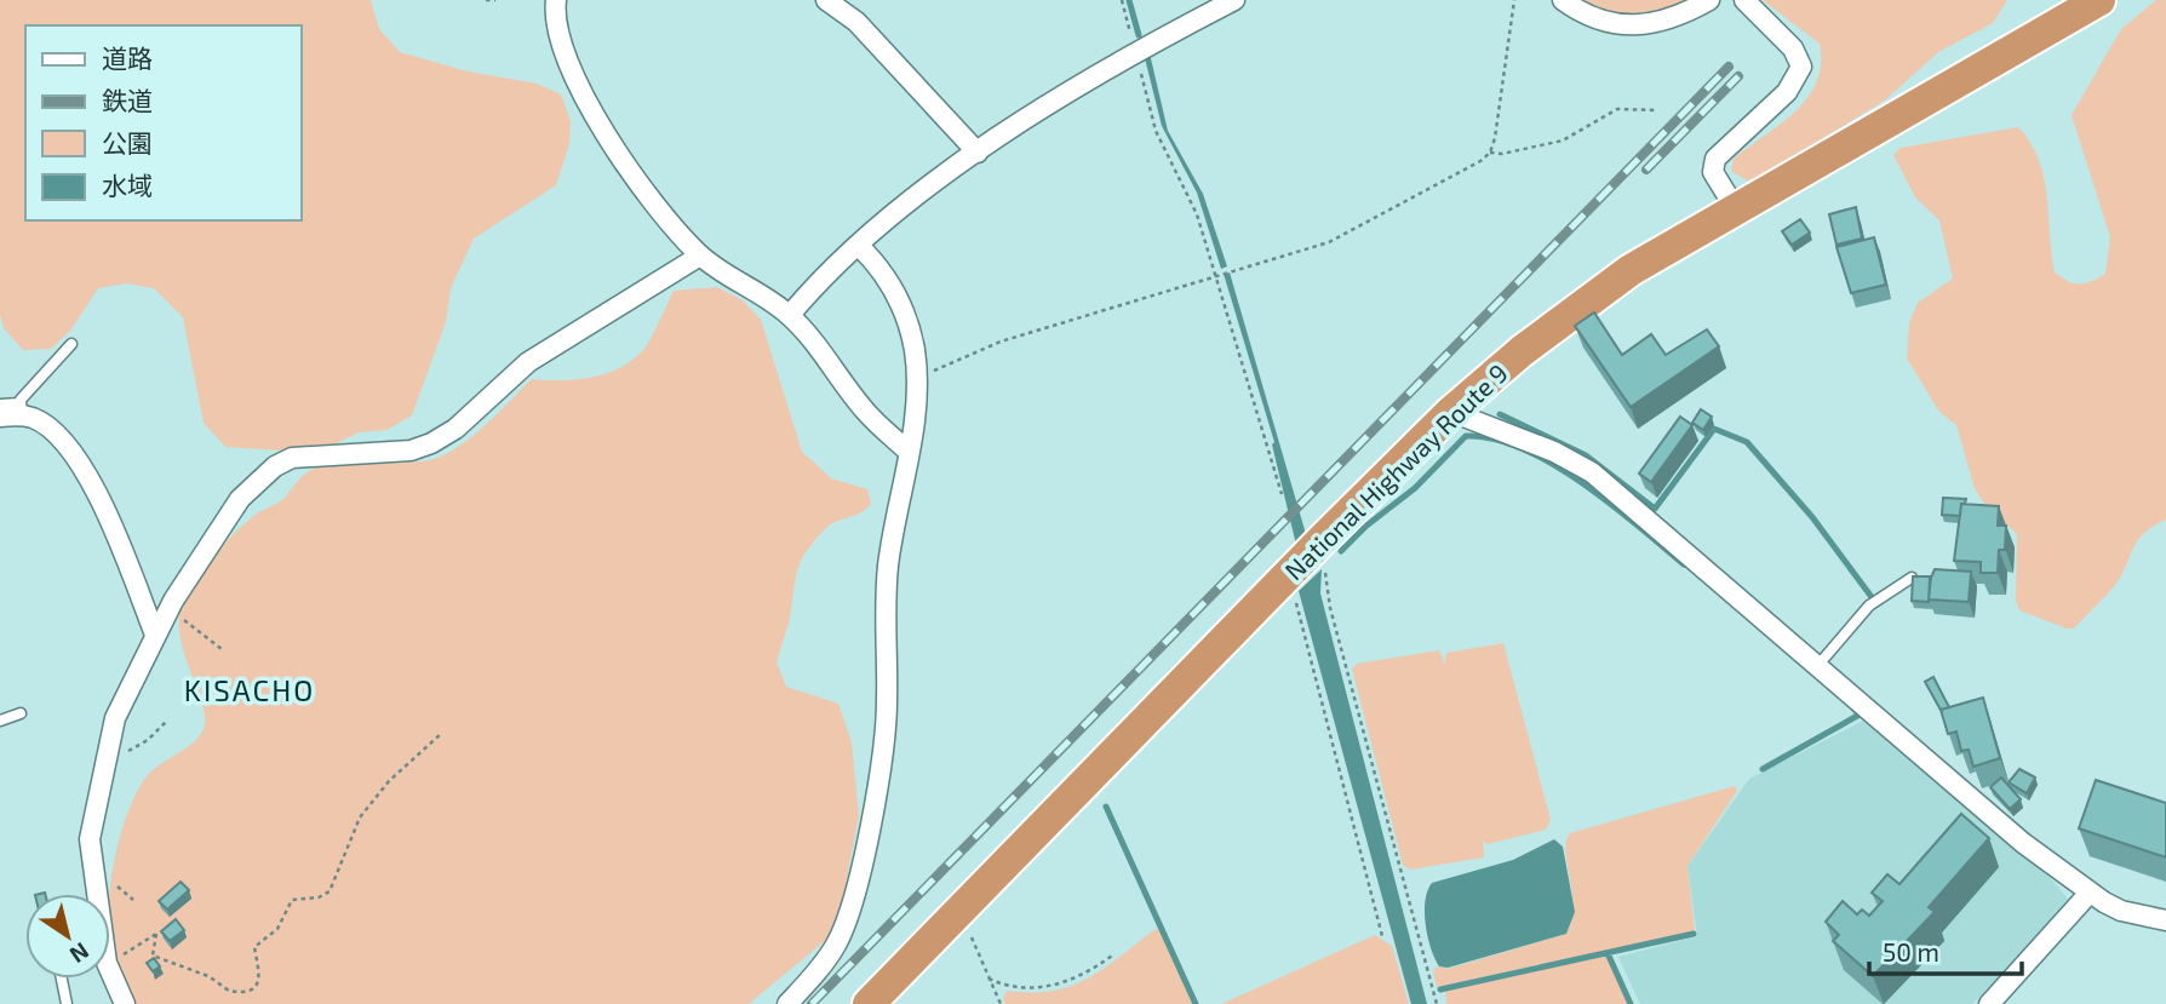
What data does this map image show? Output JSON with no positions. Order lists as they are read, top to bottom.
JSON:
{
  "streets": {
    "highway": ["National Highway Route 9"]
  },
  "districts": ["KISACHO"],
  "legend": [
    "道路",
    "鉄道",
    "公園",
    "水域"
  ],
  "scale_bar": "50 m",
  "north": "bottom right"
}
